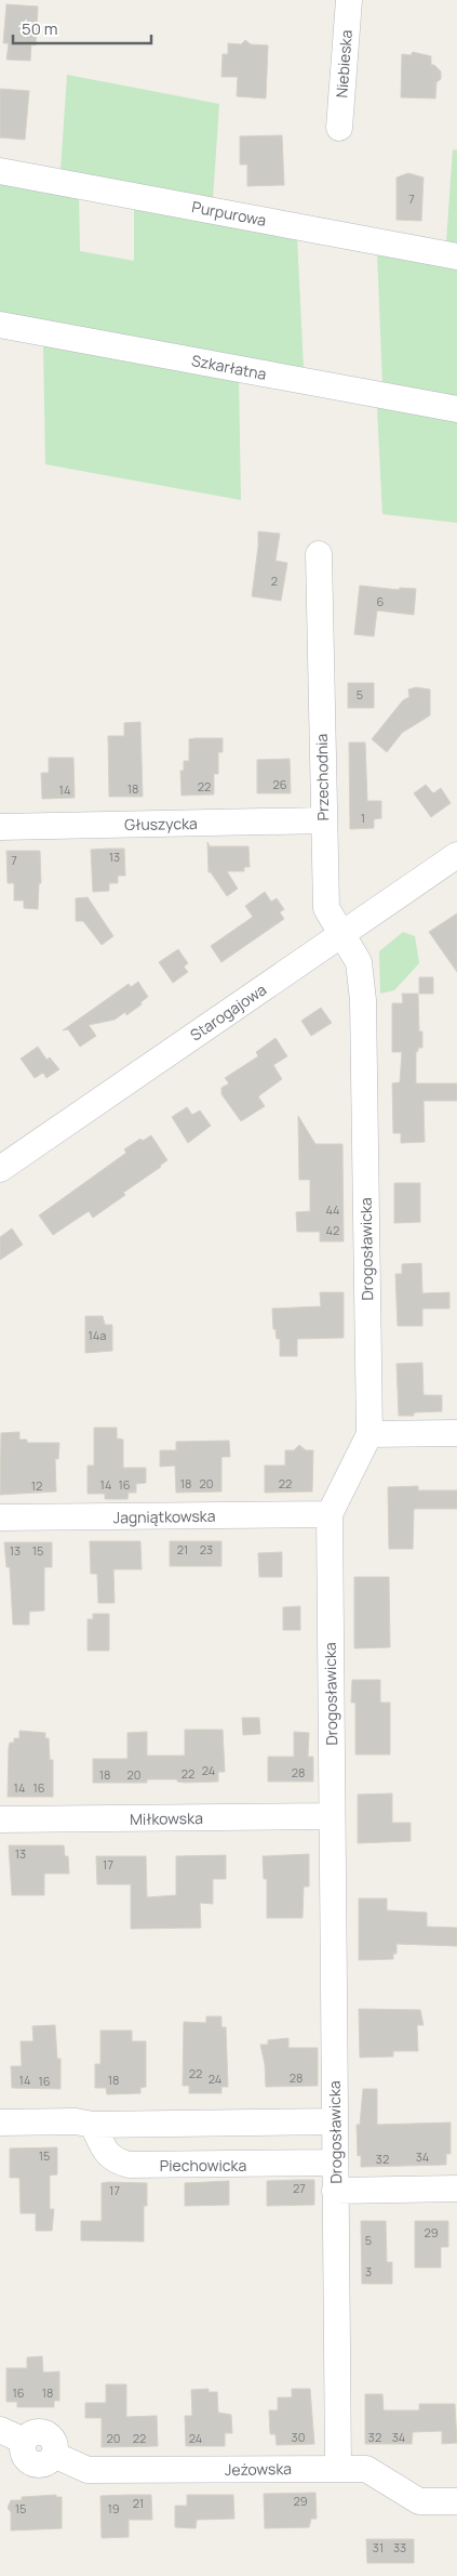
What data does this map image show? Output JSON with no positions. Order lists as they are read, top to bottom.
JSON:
{
  "streets": {
    "street": [
      "Niebieska",
      "Purpurowa",
      "Szkarłatna",
      "Przechodnia",
      "Głuszycka",
      "Starogajowa",
      "Drogosławicka",
      "Jagniątkowska",
      "Miłkowska",
      "Piechowicka",
      "Jeżowska"
    ]
  },
  "crossings": [
    ["Przechodnia", "Głuszycka"],
    ["Przechodnia", "Starogajowa"],
    ["Przechodnia", "Drogosławicka"],
    ["Starogajowa", "Drogosławicka"],
    ["Drogosławicka", "Jagniątkowska"],
    ["Drogosławicka", "Miłkowska"],
    ["Drogosławicka", "Piechowicka"],
    ["Drogosławicka", "Jeżowska"]
  ],
  "house_numbers": [
    "7",
    "2",
    "6",
    "5",
    "26",
    "22",
    "18",
    "14",
    "1",
    "13",
    "7",
    "44",
    "42",
    "14a",
    "18",
    "20",
    "22",
    "14",
    "16",
    "12",
    "21",
    "23",
    "13",
    "15",
    "24",
    "28",
    "22",
    "18",
    "20",
    "14",
    "16",
    "13",
    "17",
    "22",
    "28",
    "24",
    "14",
    "18",
    "16",
    "15",
    "34",
    "32",
    "27",
    "17",
    "29",
    "5",
    "3",
    "16",
    "18",
    "30",
    "32",
    "34",
    "20",
    "22",
    "24",
    "29",
    "21",
    "15",
    "19",
    "31",
    "33"
  ],
  "scale_bar": "50 m"
}
